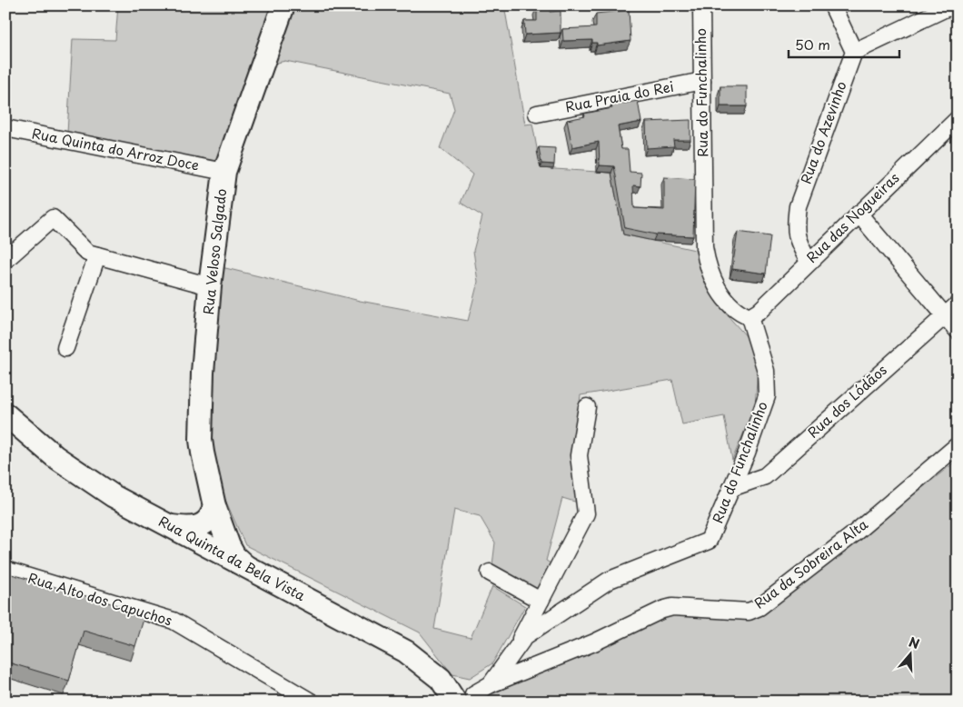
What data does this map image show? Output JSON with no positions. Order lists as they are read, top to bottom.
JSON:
{
  "streets": {
    "street": [
      "Rua do Funchalinho",
      "Rua Praia do Rei",
      "Rua do Azevinho",
      "Rua Quinta do Arroz Doce",
      "Rua das Nogueiras",
      "Rua Veloso Salgado",
      "Rua dos Lódãos",
      "Rua Quinta da Bela Vista",
      "Rua da Sobreira Alta",
      "Rua Alto dos Capuchos"
    ]
  },
  "crossings": [
    ["Rua do Funchalinho", "Rua Praia do Rei"],
    ["Rua do Funchalinho", "Rua das Nogueiras"],
    ["Rua do Funchalinho", "Rua dos Lódãos"],
    ["Rua do Funchalinho", "Rua Quinta da Bela Vista"],
    ["Rua do Funchalinho", "Rua da Sobreira Alta"],
    ["Rua do Azevinho", "Rua das Nogueiras"],
    ["Rua Quinta do Arroz Doce", "Rua Veloso Salgado"],
    ["Rua Veloso Salgado", "Rua Quinta da Bela Vista"]
  ],
  "scale_bar": "50 m",
  "north": "top"
}
